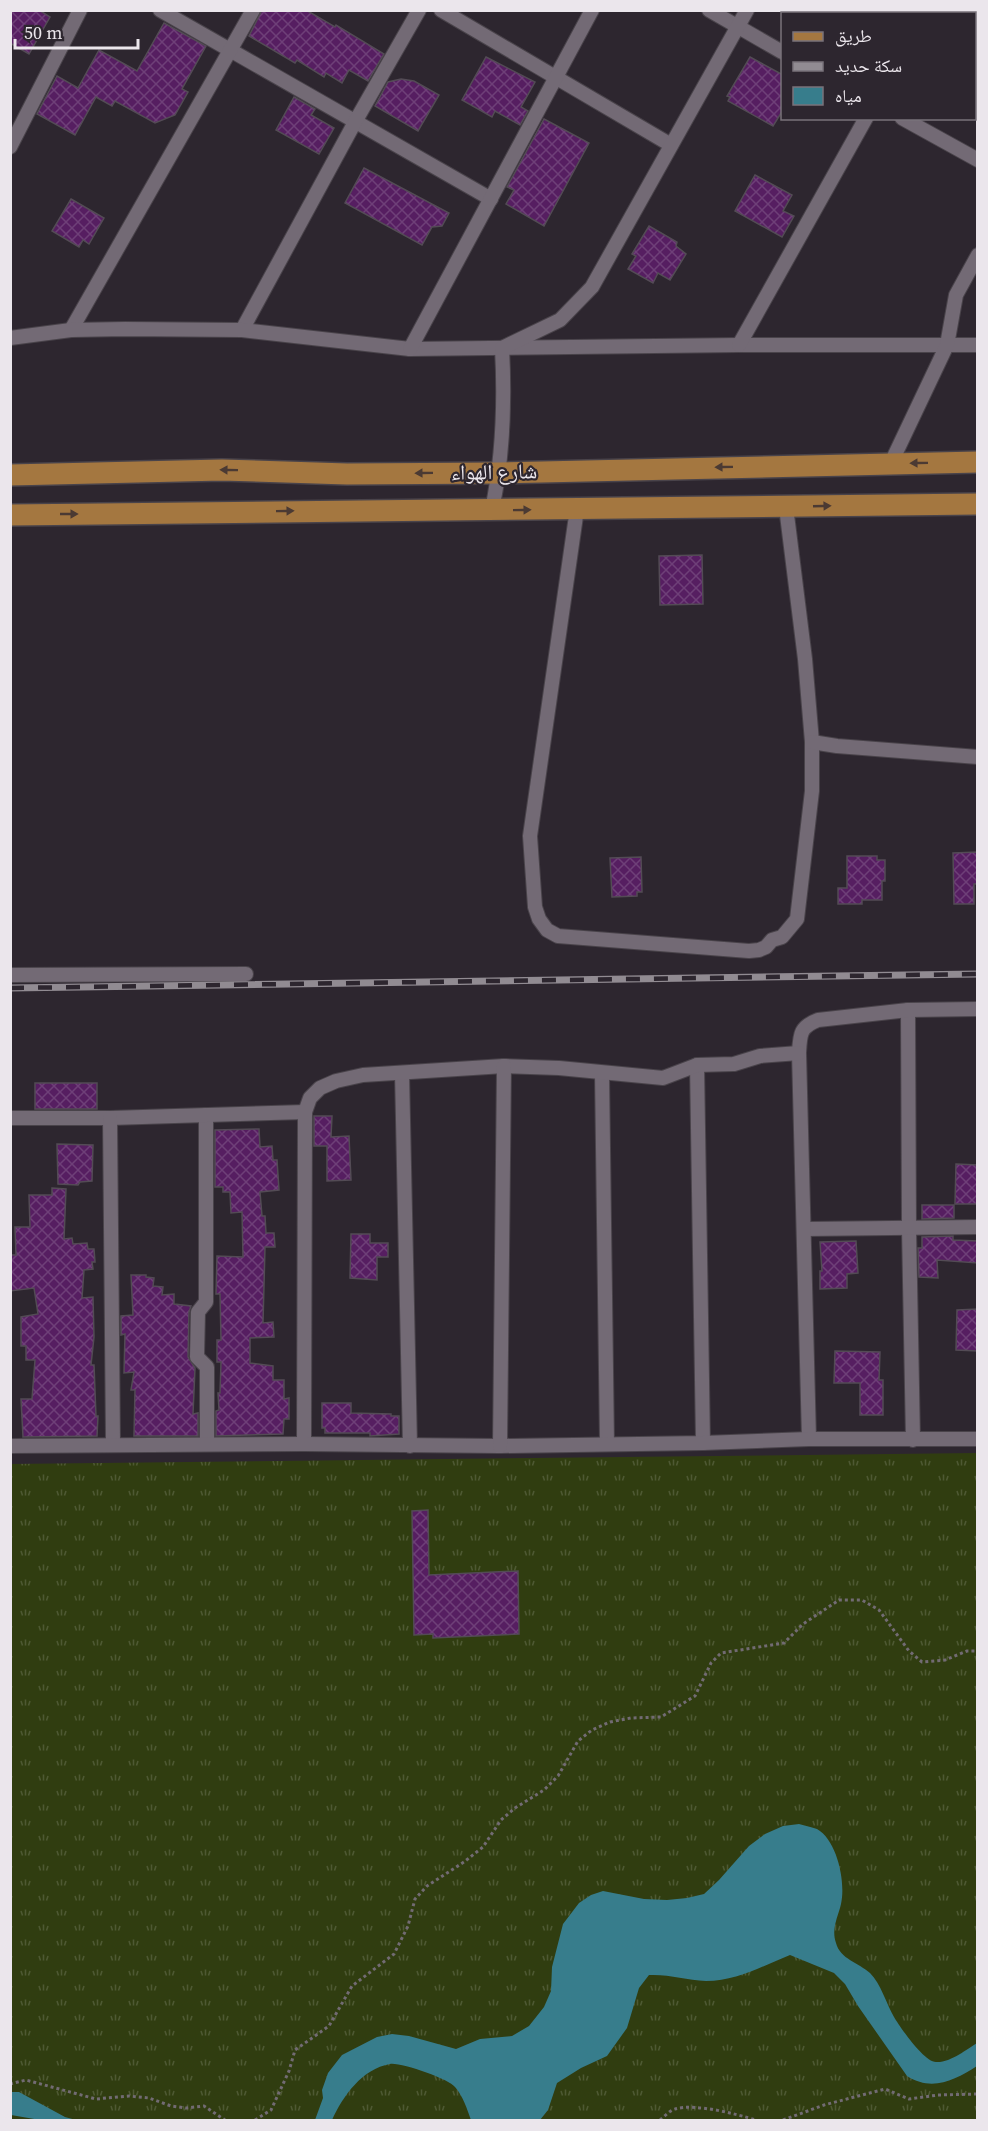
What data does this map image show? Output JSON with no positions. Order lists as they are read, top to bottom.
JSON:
{
  "streets": {
    "main road": ["شارع الهواء"]
  },
  "legend": ["طريق", "سكة حديد", "مياه"],
  "scale_bar": "50 m"
}
